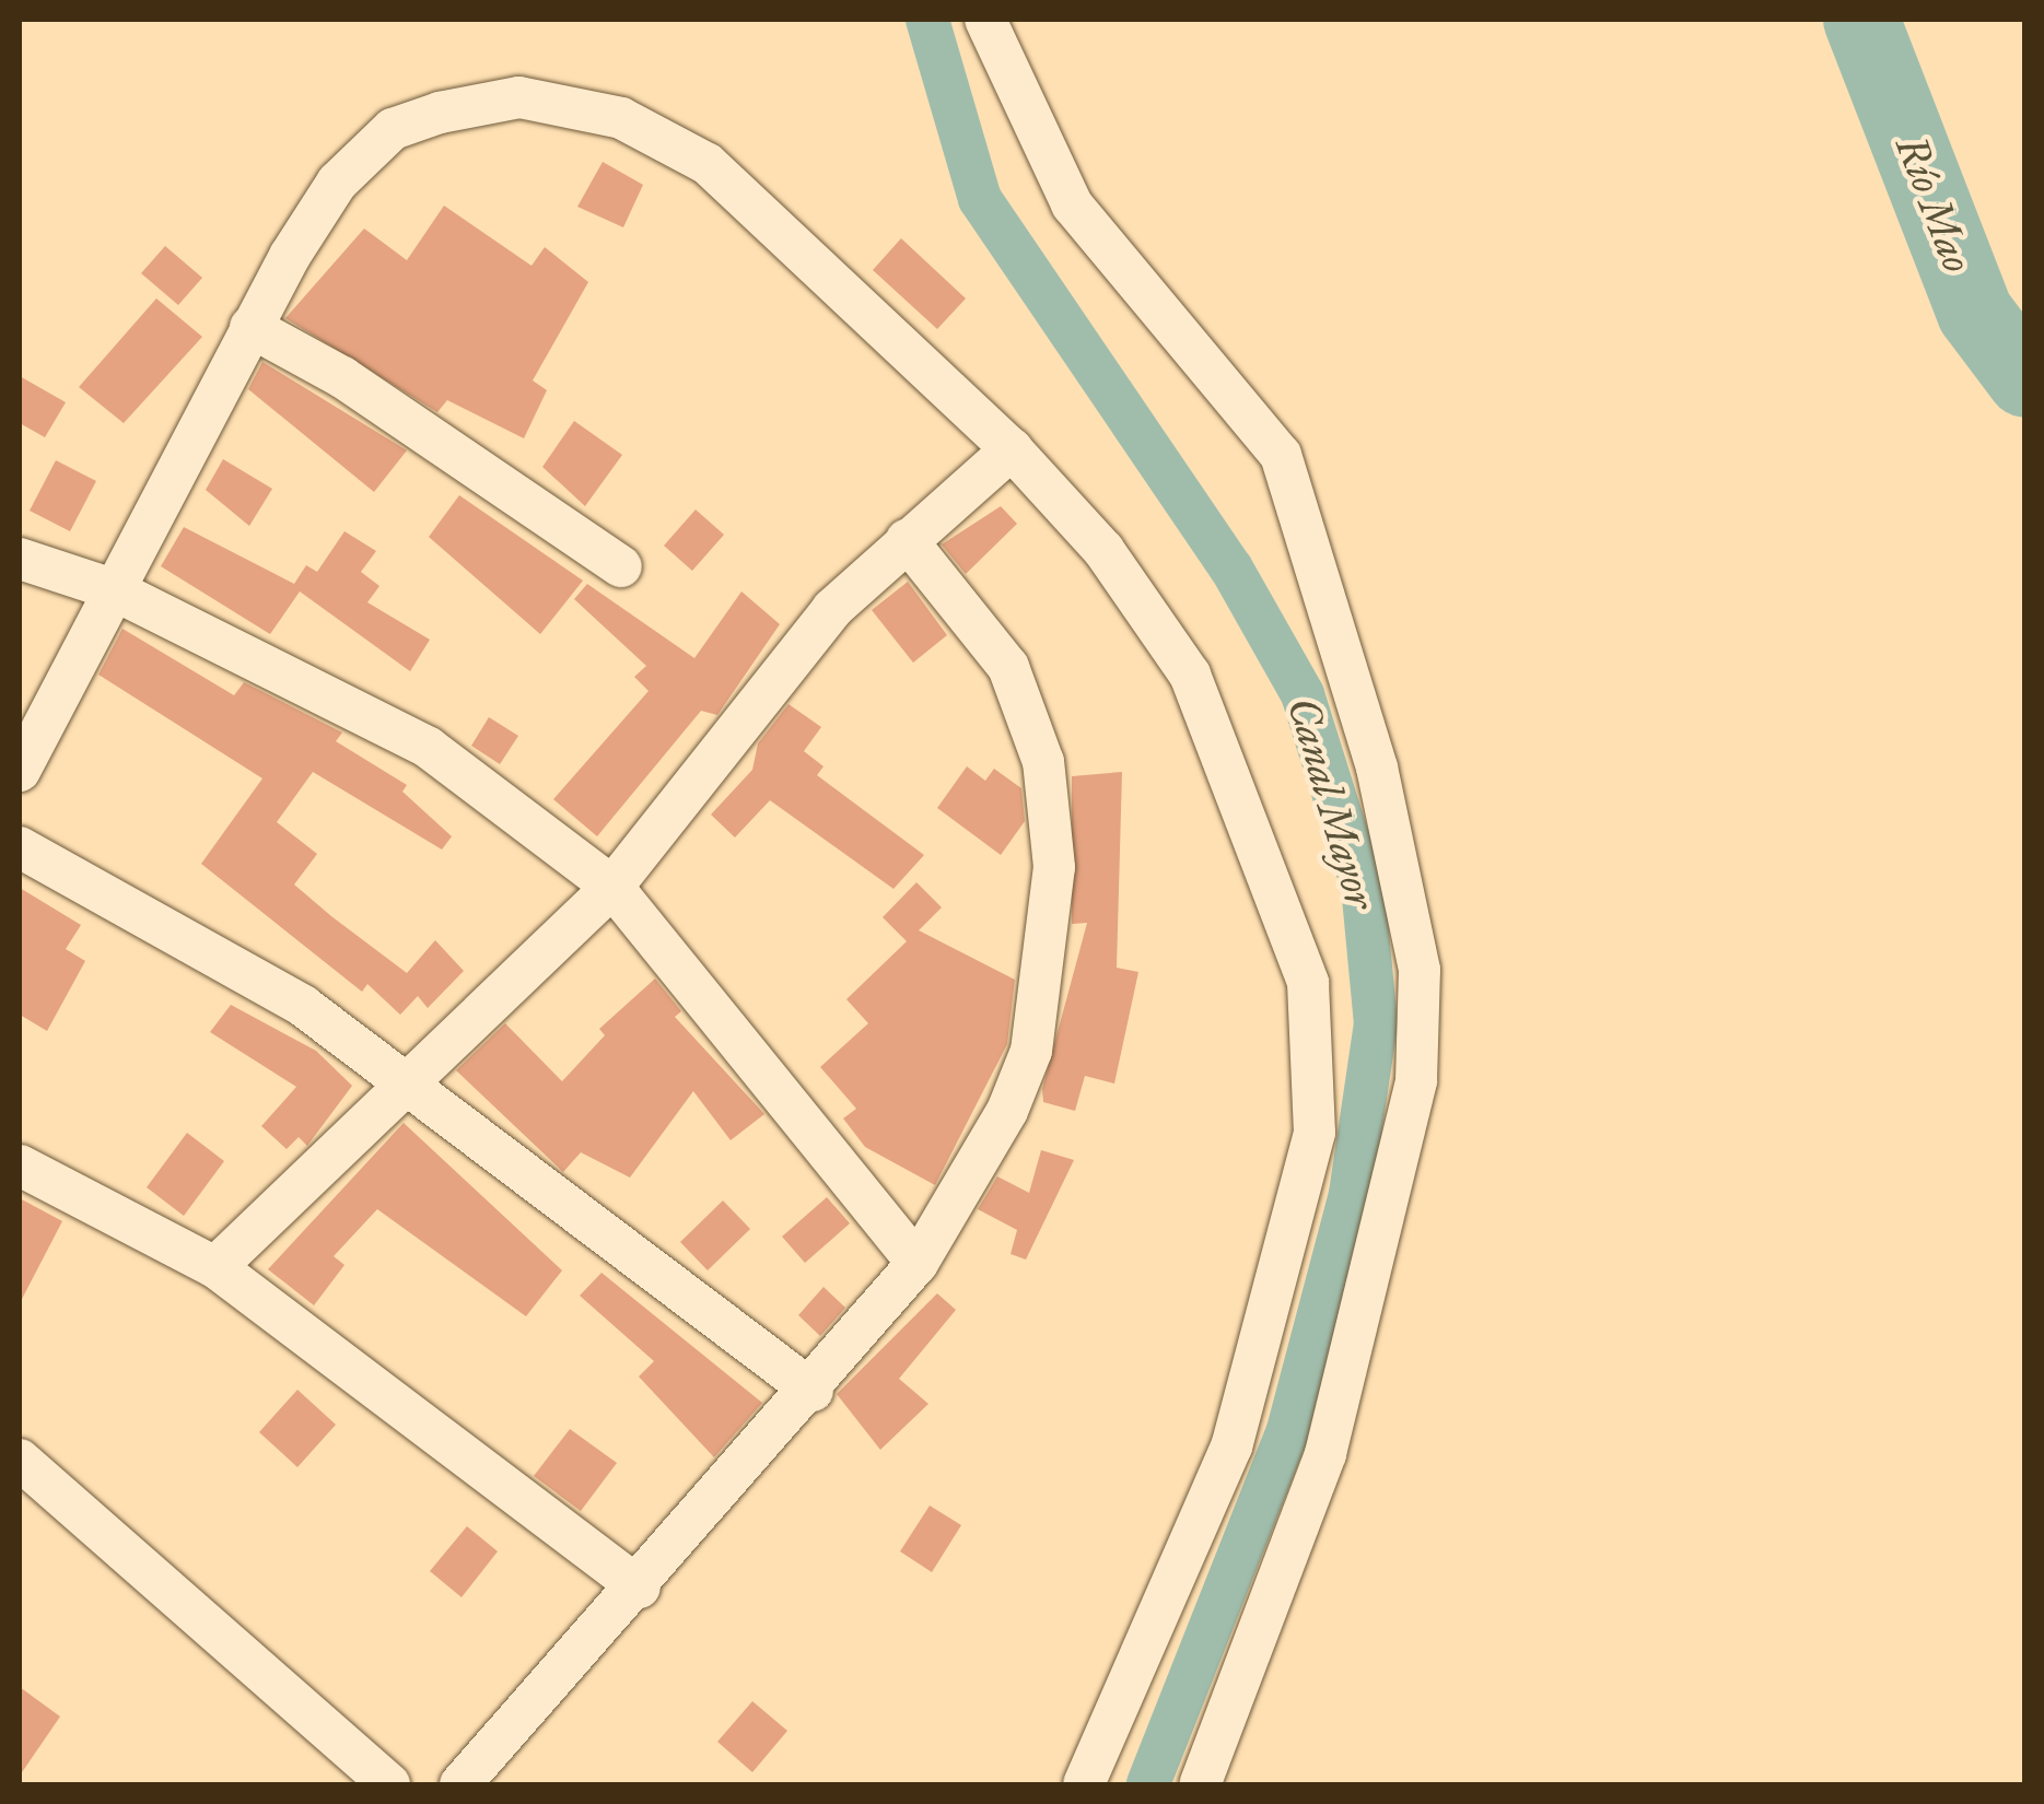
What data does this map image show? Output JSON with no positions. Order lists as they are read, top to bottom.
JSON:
{
  "water": ["Río Mao", "Canal Mayor"]
}
